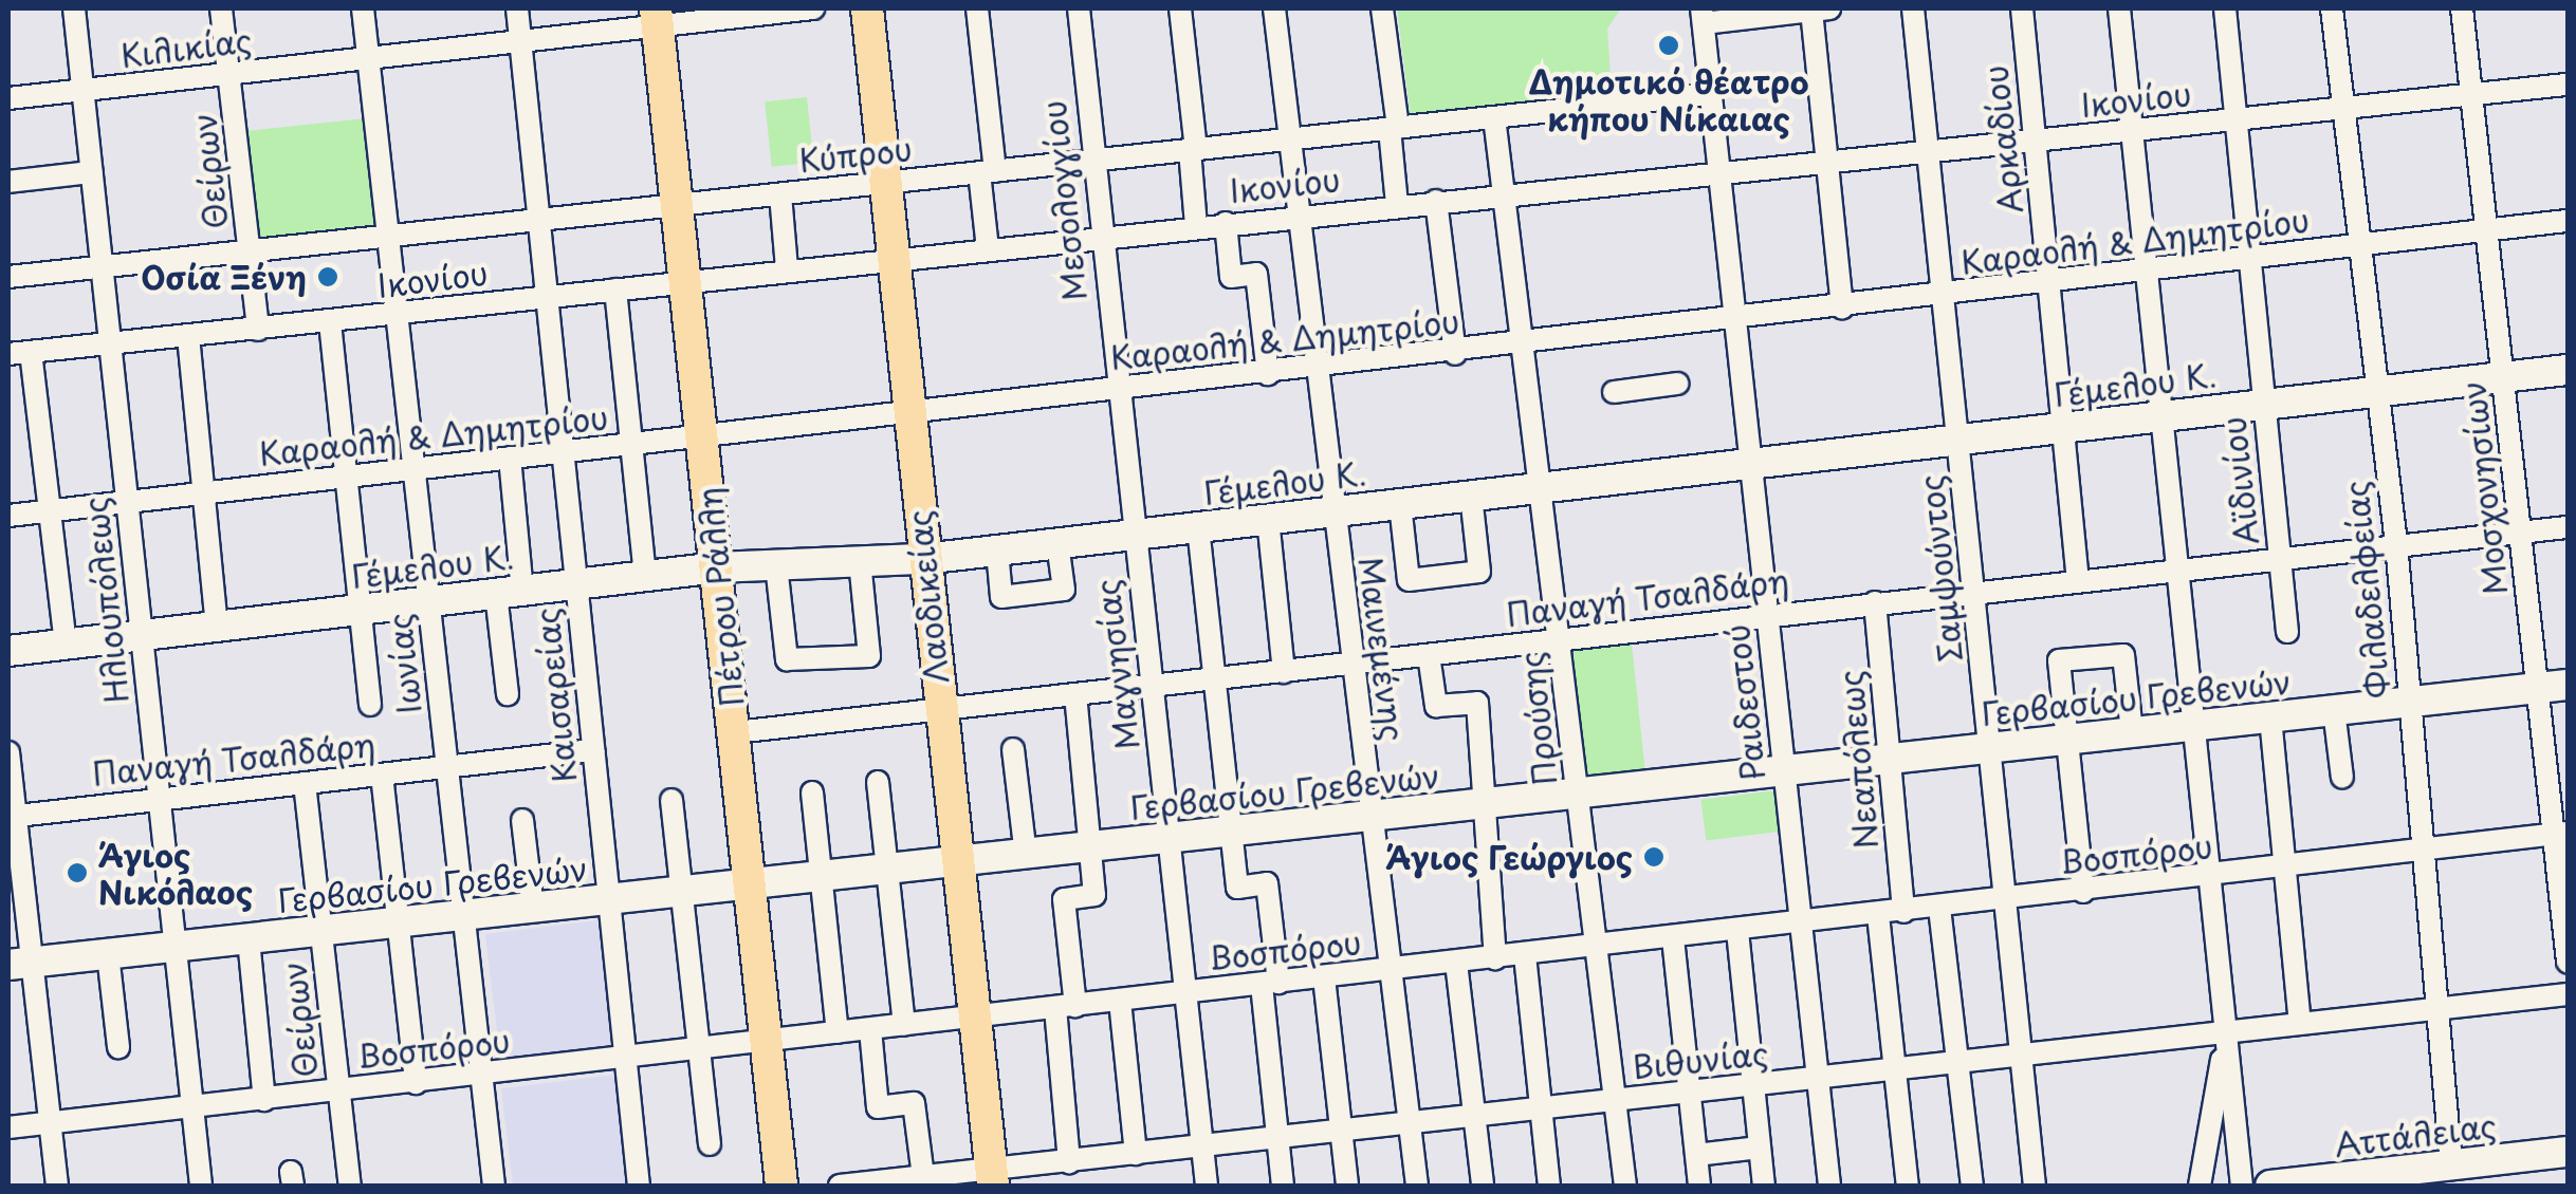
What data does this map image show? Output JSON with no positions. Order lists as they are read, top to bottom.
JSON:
{
  "streets": {
    "main road": [
      "Γέμελου Κ.",
      "Πέτρου Ράλλη",
      "Λαοδικείας",
      "Γερβασίου Γρεβενών",
      "Αττάλειας"
    ],
    "street": [
      "Κιλικίας",
      "Ικονίου",
      "Αρκαδίου",
      "Κύπρου",
      "Θείρων",
      "Μεσολογγίου",
      "Καραολή & Δημητρίου",
      "Αϊδινίου",
      "Μοσχονησίων",
      "Σαμψούντος",
      "Φιλαδελφείας",
      "Παναγή Τσαλδάρη",
      "Ηλιουπόλεως",
      "Μαινεμένης",
      "Ιωνίας",
      "Μαγνησίας",
      "Καισαρείας",
      "Ραιδεστού",
      "Προύσης",
      "Νεαπόλεως",
      "Βοσπόρου",
      "Βιθυνίας"
    ]
  },
  "crossings": [
    ["Κιλικίας", "Θείρων"],
    ["Κιλικίας", "Πέτρου Ράλλη"],
    ["Κιλικίας", "Ηλιουπόλεως"],
    ["Κιλικίας", "Ιωνίας"],
    ["Κιλικίας", "Καισαρείας"],
    ["Ικονίου", "Αρκαδίου"],
    ["Ικονίου", "Θείρων"],
    ["Ικονίου", "Μεσολογγίου"],
    ["Ικονίου", "Αϊδινίου"],
    ["Ικονίου", "Μοσχονησίων"],
    ["Ικονίου", "Σαμψούντος"],
    ["Ικονίου", "Φιλαδελφείας"],
    ["Ικονίου", "Πέτρου Ράλλη"],
    ["Ικονίου", "Λαοδικείας"],
    ["Ικονίου", "Ηλιουπόλεως"],
    ["Ικονίου", "Μαινεμένης"],
    ["Ικονίου", "Ιωνίας"],
    ["Ικονίου", "Καισαρείας"],
    ["Ικονίου", "Ραιδεστού"],
    ["Ικονίου", "Προύσης"],
    ["Αρκαδίου", "Καραολή & Δημητρίου"],
    ["Αρκαδίου", "Γέμελου Κ."],
    ["Αρκαδίου", "Παναγή Τσαλδάρη"],
    ["Κύπρου", "Θείρων"],
    ["Κύπρου", "Μεσολογγίου"],
    ["Κύπρου", "Πέτρου Ράλλη"],
    ["Κύπρου", "Λαοδικείας"],
    ["Κύπρου", "Ηλιουπόλεως"],
    ["Κύπρου", "Μαινεμένης"],
    ["Κύπρου", "Ιωνίας"],
    ["Κύπρου", "Καισαρείας"],
    ["Κύπρου", "Ραιδεστού"],
    ["Κύπρου", "Προύσης"],
    ["Θείρων", "Παναγή Τσαλδάρη"],
    ["Θείρων", "Γερβασίου Γρεβενών"],
    ["Θείρων", "Βοσπόρου"],
    ["Μεσολογγίου", "Καραολή & Δημητρίου"],
    ["Μεσολογγίου", "Μαγνησίας"],
    ["Καραολή & Δημητρίου", "Αϊδινίου"],
    ["Καραολή & Δημητρίου", "Μοσχονησίων"],
    ["Καραολή & Δημητρίου", "Σαμψούντος"],
    ["Καραολή & Δημητρίου", "Φιλαδελφείας"],
    ["Καραολή & Δημητρίου", "Πέτρου Ράλλη"],
    ["Καραολή & Δημητρίου", "Λαοδικείας"],
    ["Καραολή & Δημητρίου", "Ηλιουπόλεως"],
    ["Καραολή & Δημητρίου", "Μαινεμένης"],
    ["Καραολή & Δημητρίου", "Ιωνίας"],
    ["Καραολή & Δημητρίου", "Μαγνησίας"],
    ["Καραολή & Δημητρίου", "Καισαρείας"],
    ["Καραολή & Δημητρίου", "Ραιδεστού"],
    ["Καραολή & Δημητρίου", "Προύσης"],
    ["Γέμελου Κ.", "Αϊδινίου"],
    ["Γέμελου Κ.", "Μοσχονησίων"],
    ["Γέμελου Κ.", "Σαμψούντος"],
    ["Γέμελου Κ.", "Φιλαδελφείας"],
    ["Γέμελου Κ.", "Πέτρου Ράλλη"],
    ["Γέμελου Κ.", "Λαοδικείας"],
    ["Γέμελου Κ.", "Ηλιουπόλεως"],
    ["Γέμελου Κ.", "Μαινεμένης"],
    ["Γέμελου Κ.", "Ιωνίας"],
    ["Γέμελου Κ.", "Μαγνησίας"],
    ["Γέμελου Κ.", "Καισαρείας"],
    ["Γέμελου Κ.", "Ραιδεστού"],
    ["Γέμελου Κ.", "Προύσης"],
    ["Αϊδινίου", "Παναγή Τσαλδάρη"],
    ["Μοσχονησίων", "Παναγή Τσαλδάρη"],
    ["Μοσχονησίων", "Γερβασίου Γρεβενών"],
    ["Μοσχονησίων", "Βοσπόρου"],
    ["Σαμψούντος", "Παναγή Τσαλδάρη"],
    ["Σαμψούντος", "Γερβασίου Γρεβενών"],
    ["Σαμψούντος", "Βοσπόρου"],
    ["Σαμψούντος", "Βιθυνίας"],
    ["Φιλαδελφείας", "Παναγή Τσαλδάρη"],
    ["Φιλαδελφείας", "Γερβασίου Γρεβενών"],
    ["Φιλαδελφείας", "Βοσπόρου"],
    ["Φιλαδελφείας", "Βιθυνίας"],
    ["Φιλαδελφείας", "Αττάλειας"],
    ["Πέτρου Ράλλη", "Παναγή Τσαλδάρη"],
    ["Πέτρου Ράλλη", "Γερβασίου Γρεβενών"],
    ["Πέτρου Ράλλη", "Βοσπόρου"],
    ["Λαοδικείας", "Παναγή Τσαλδάρη"],
    ["Λαοδικείας", "Γερβασίου Γρεβενών"],
    ["Λαοδικείας", "Βοσπόρου"],
    ["Λαοδικείας", "Βιθυνίας"],
    ["Παναγή Τσαλδάρη", "Ηλιουπόλεως"],
    ["Παναγή Τσαλδάρη", "Μαινεμένης"],
    ["Παναγή Τσαλδάρη", "Ιωνίας"],
    ["Παναγή Τσαλδάρη", "Μαγνησίας"],
    ["Παναγή Τσαλδάρη", "Καισαρείας"],
    ["Παναγή Τσαλδάρη", "Ραιδεστού"],
    ["Παναγή Τσαλδάρη", "Προύσης"],
    ["Παναγή Τσαλδάρη", "Νεαπόλεως"],
    ["Ηλιουπόλεως", "Γερβασίου Γρεβενών"],
    ["Ηλιουπόλεως", "Βοσπόρου"],
    ["Μαινεμένης", "Γερβασίου Γρεβενών"],
    ["Μαινεμένης", "Βοσπόρου"],
    ["Μαινεμένης", "Βιθυνίας"],
    ["Ιωνίας", "Γερβασίου Γρεβενών"],
    ["Ιωνίας", "Βοσπόρου"],
    ["Μαγνησίας", "Γερβασίου Γρεβενών"],
    ["Μαγνησίας", "Βοσπόρου"],
    ["Μαγνησίας", "Βιθυνίας"],
    ["Καισαρείας", "Γερβασίου Γρεβενών"],
    ["Καισαρείας", "Βοσπόρου"],
    ["Γερβασίου Γρεβενών", "Ραιδεστού"],
    ["Γερβασίου Γρεβενών", "Προύσης"],
    ["Γερβασίου Γρεβενών", "Νεαπόλεως"],
    ["Ραιδεστού", "Βοσπόρου"],
    ["Ραιδεστού", "Βιθυνίας"],
    ["Προύσης", "Βοσπόρου"],
    ["Προύσης", "Βιθυνίας"],
    ["Νεαπόλεως", "Βοσπόρου"]
  ],
  "places": [
    "Δημοτικό θέατρο κήπου Νίκαιας",
    "Οσία Ξένη",
    "Άγιος Γεώργιος",
    "Άγιος Νικόλαος"
  ]
}
